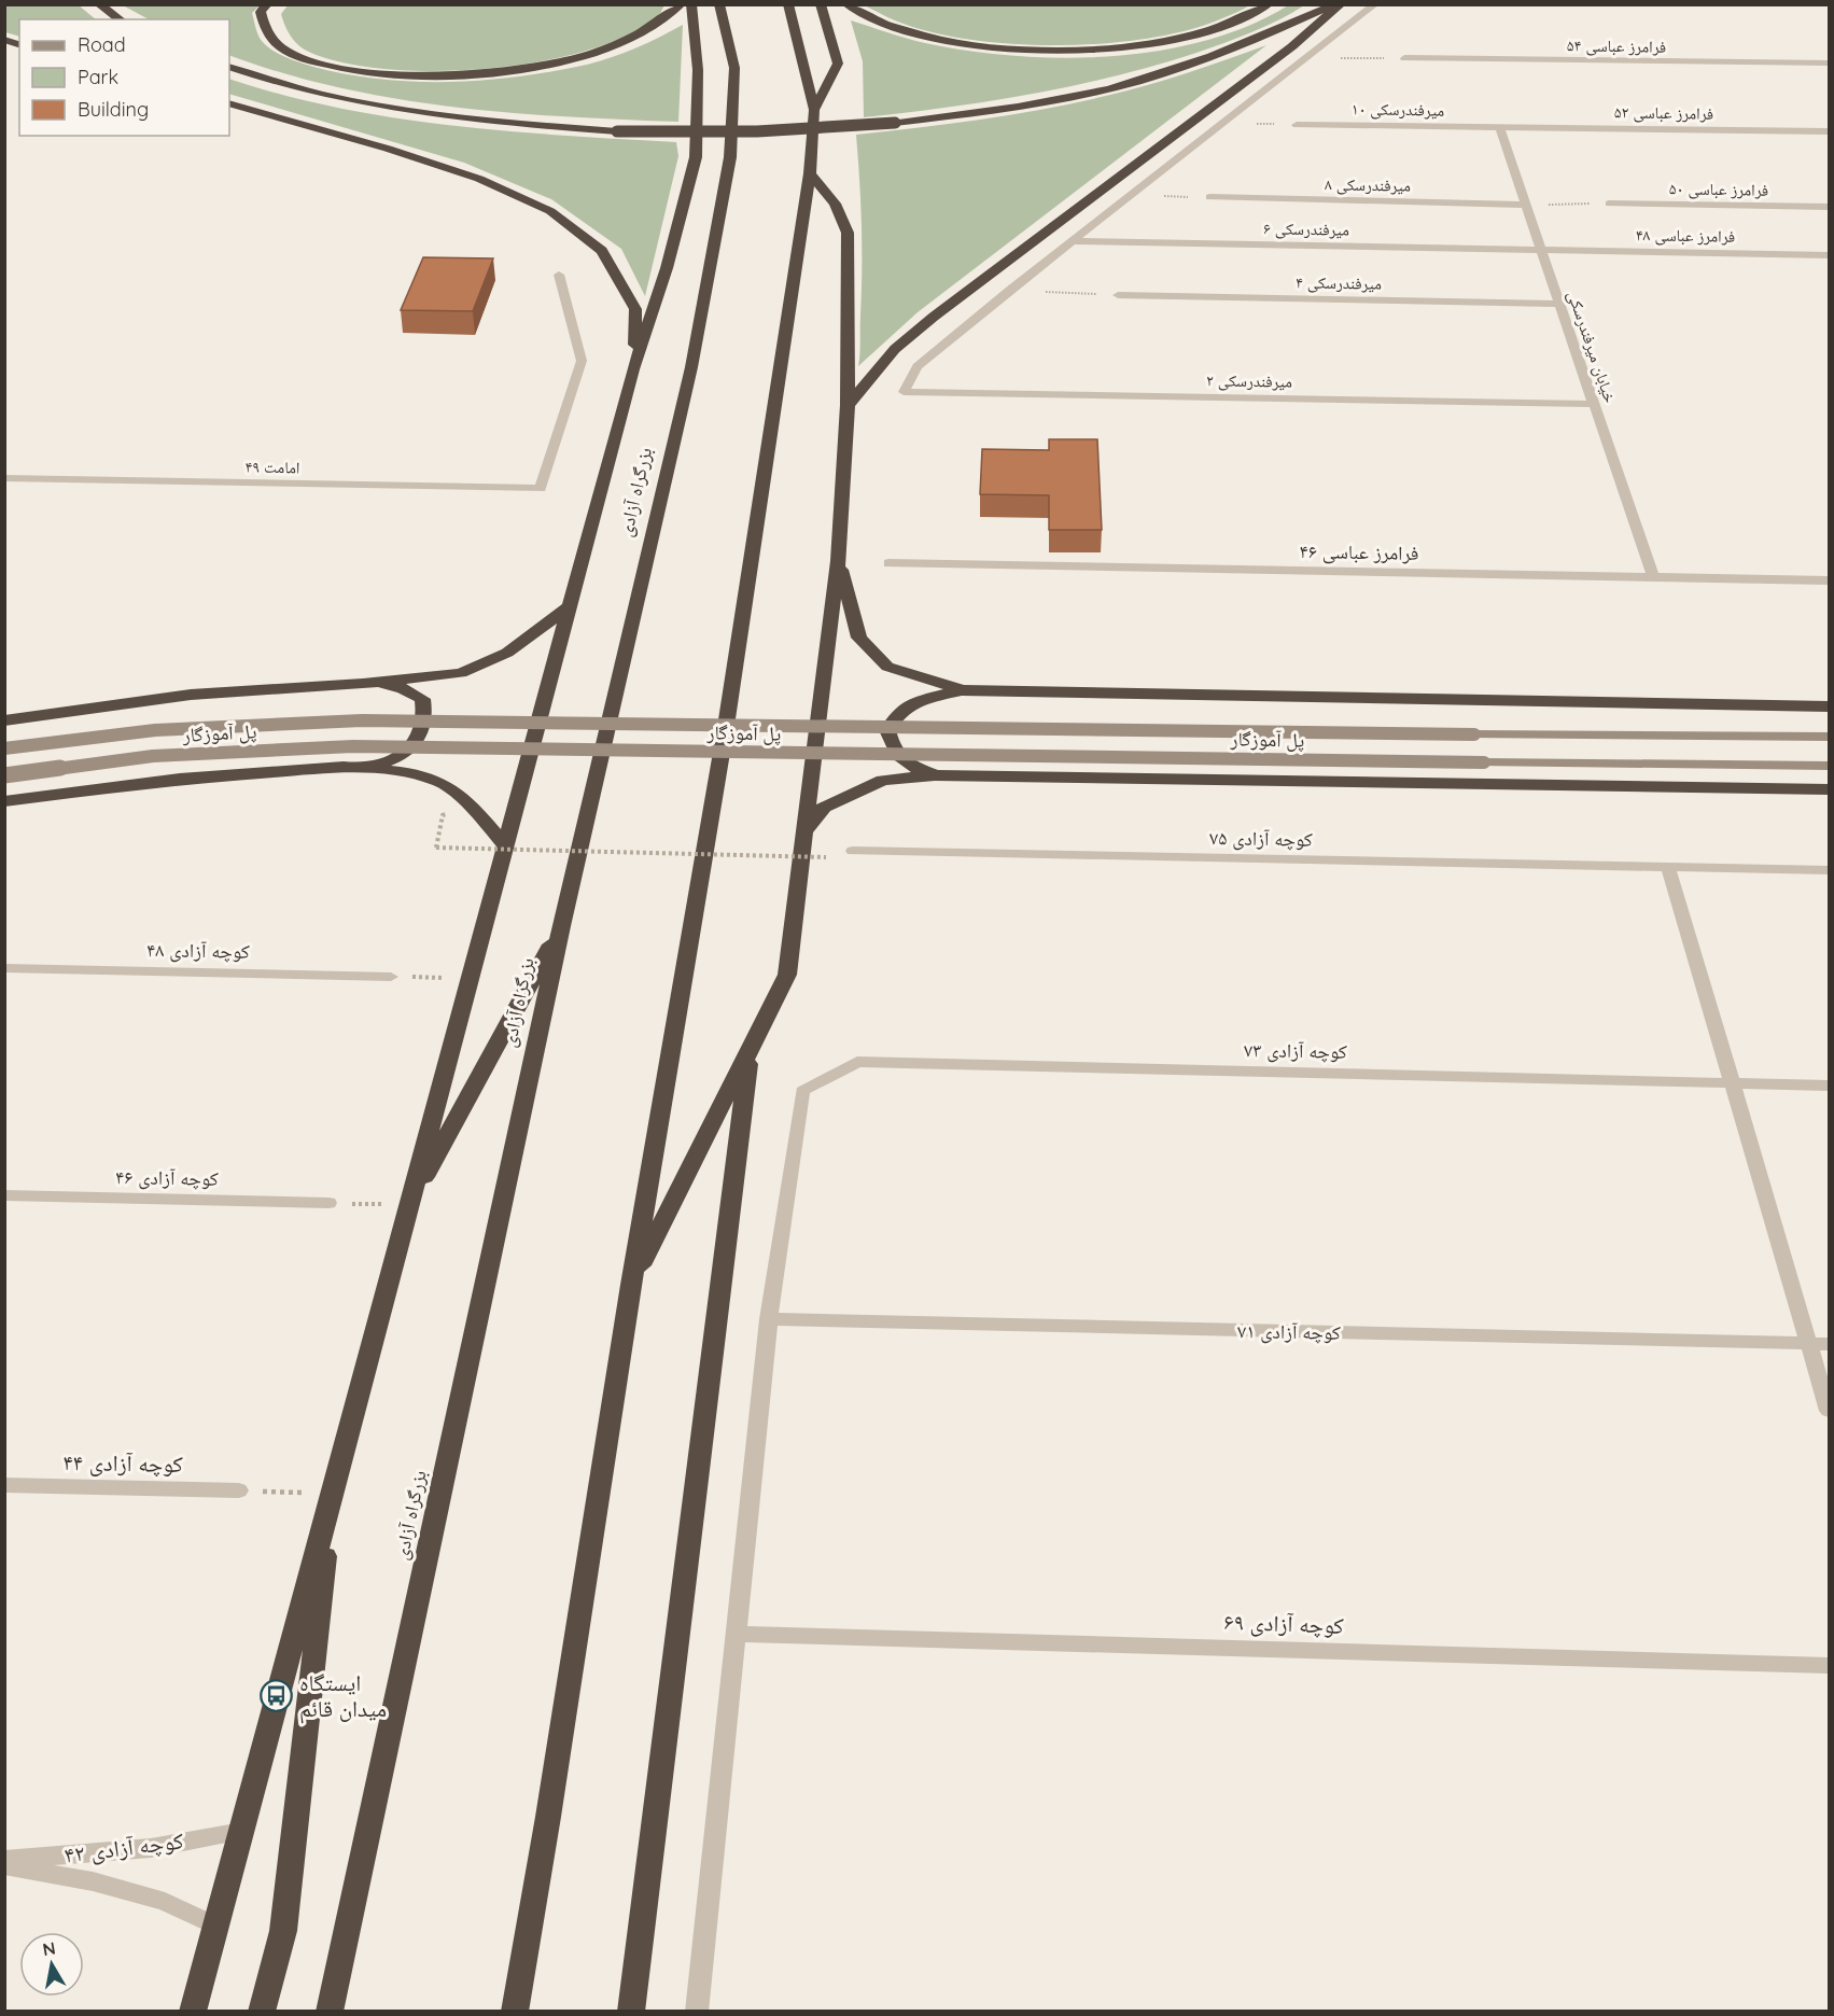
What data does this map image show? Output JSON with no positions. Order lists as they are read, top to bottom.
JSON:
{
  "streets": {
    "highway": ["بزرگراه آزادی"],
    "main road": ["پل آموزگار"],
    "street": [
      "فرامرز عباسی ۵۴",
      "میرفندرسکی ۱۰",
      "فرامرز عباسی ۵۲",
      "میرفندرسکی ۸",
      "فرامرز عباسی ۵۰",
      "میرفندرسکی ۶",
      "فرامرز عباسی ۴۸",
      "میرفندرسکی ۴",
      "خیابان میرفندرسکی",
      "میرفندرسکی ۲",
      "امامت ۴۹",
      "فرامرز عباسی ۴۶",
      "کوچه آزادی ۷۵",
      "کوچه آزادی ۴۸",
      "کوچه آزادی ۷۳",
      "کوچه آزادی ۴۶",
      "کوچه آزادی ۷۱",
      "کوچه آزادی ۴۴",
      "کوچه آزادی ۶۹",
      "کوچه آزادی ۴۲"
    ]
  },
  "crossings": [
    ["میرفندرسکی ۱۰", "فرامرز عباسی ۵۲"],
    ["میرفندرسکی ۱۰", "خیابان میرفندرسکی"],
    ["فرامرز عباسی ۵۲", "خیابان میرفندرسکی"],
    ["میرفندرسکی ۸", "خیابان میرفندرسکی"],
    ["میرفندرسکی ۶", "فرامرز عباسی ۴۸"],
    ["میرفندرسکی ۶", "خیابان میرفندرسکی"],
    ["فرامرز عباسی ۴۸", "خیابان میرفندرسکی"],
    ["میرفندرسکی ۴", "خیابان میرفندرسکی"],
    ["خیابان میرفندرسکی", "میرفندرسکی ۲"],
    ["خیابان میرفندرسکی", "فرامرز عباسی ۴۶"],
    ["کوچه آزادی ۷۳", "کوچه آزادی ۷۱"]
  ],
  "places": {
    "bus stop": ["ایستگاه میدان قائم"]
  },
  "legend": ["Road", "Park", "Building"],
  "north": "top"
}
